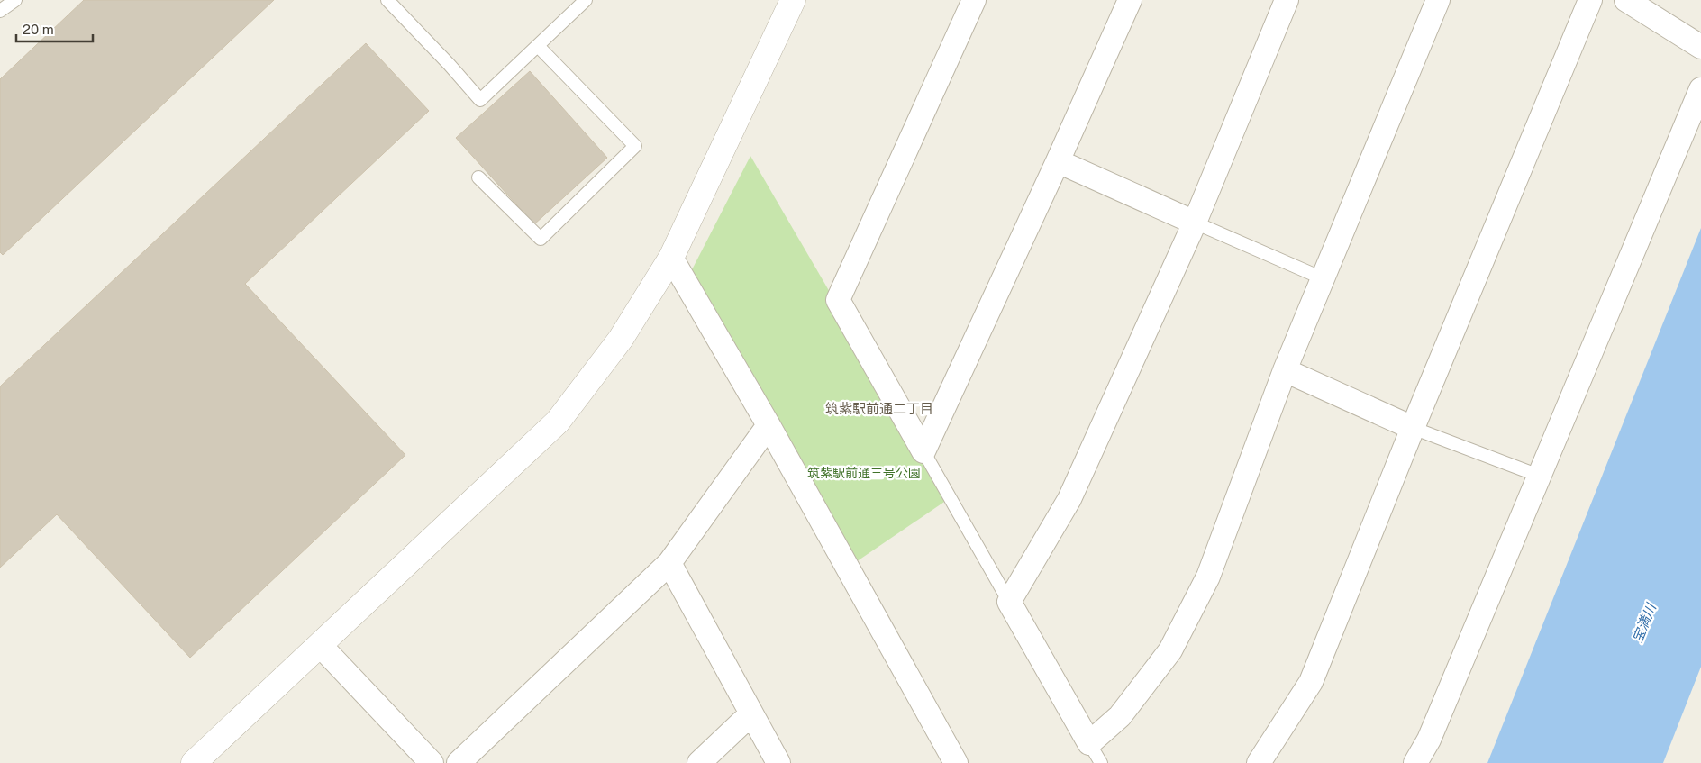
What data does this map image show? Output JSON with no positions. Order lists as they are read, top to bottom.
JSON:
{
  "districts": ["筑紫駅前通二丁目"],
  "water": ["宝満川"],
  "parks": ["筑紫駅前通三号公園"],
  "scale_bar": "20 m"
}
